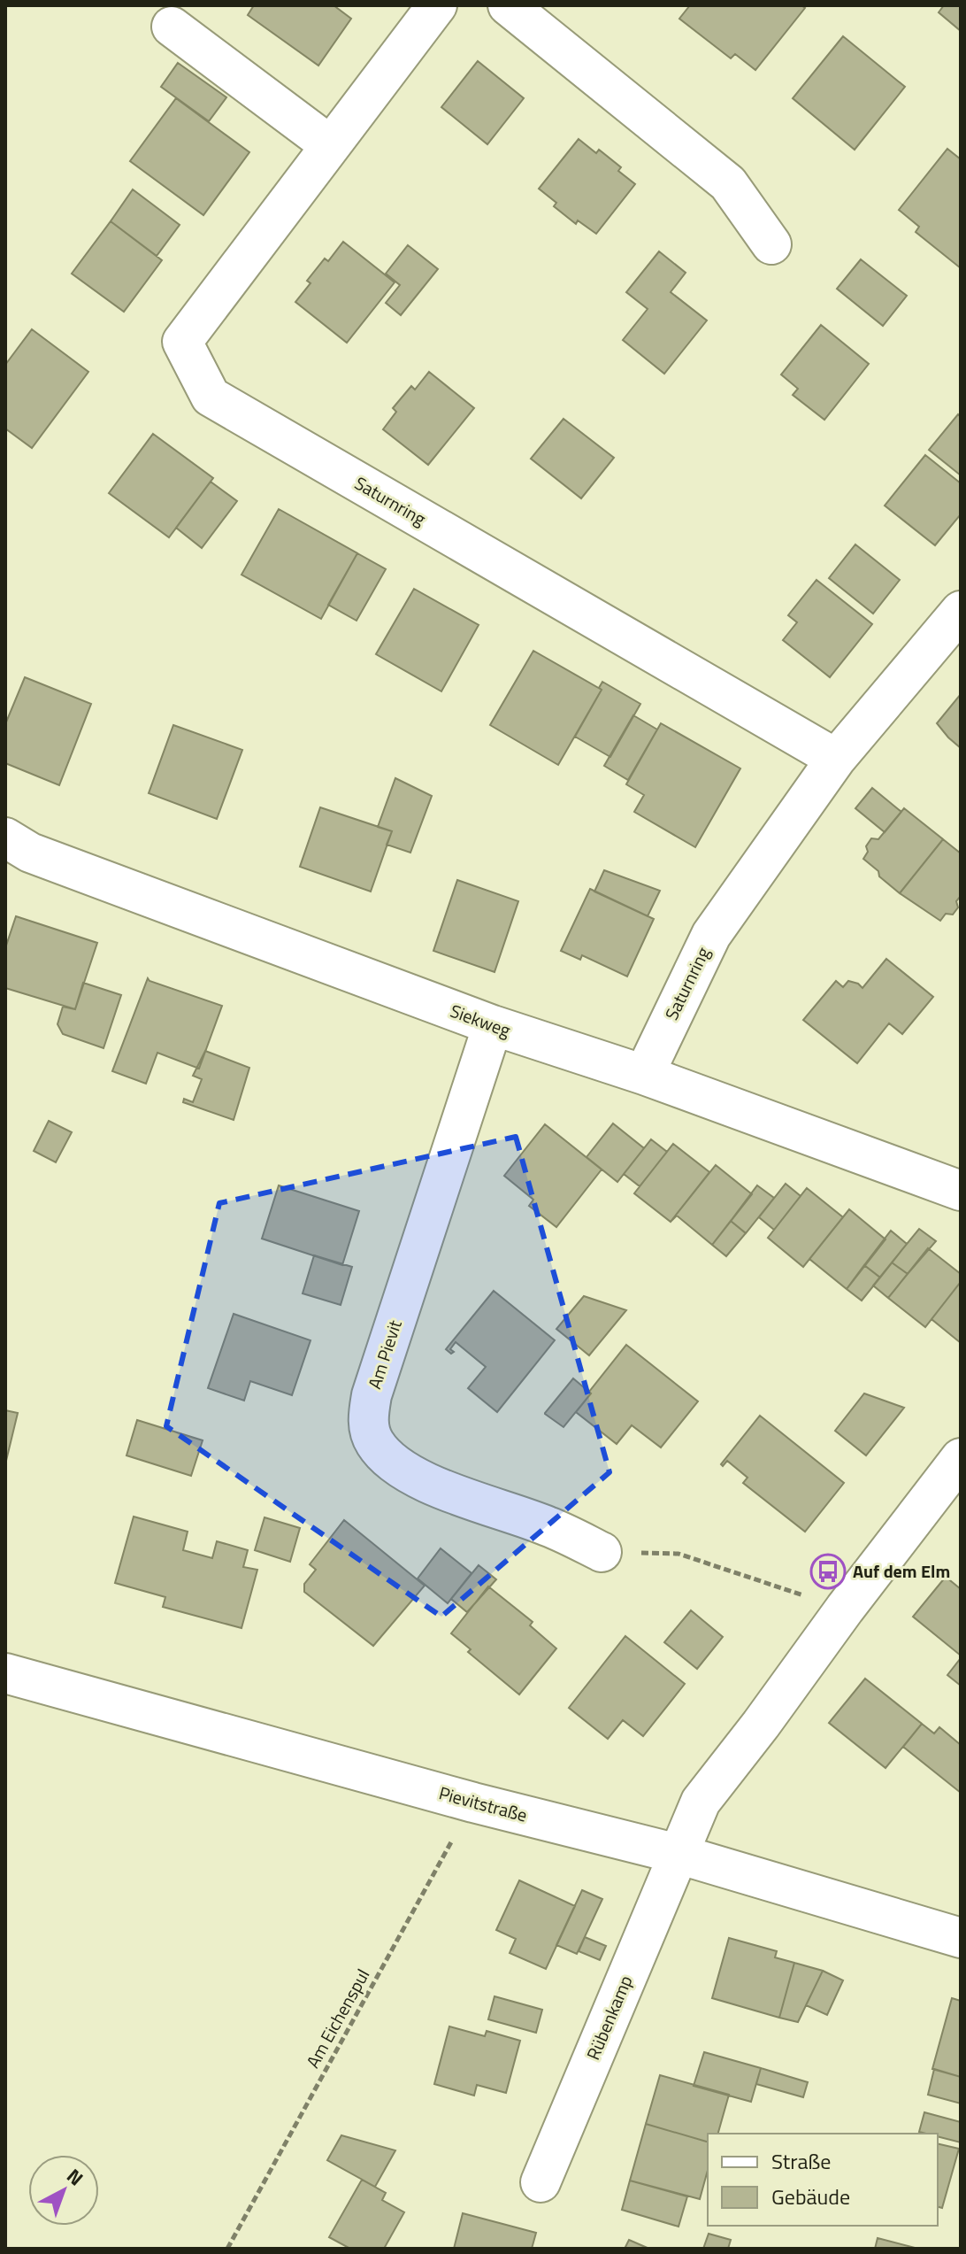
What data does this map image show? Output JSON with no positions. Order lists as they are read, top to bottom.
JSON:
{
  "streets": {
    "street": [
      "Saturnring",
      "Siekweg",
      "Am Pievit",
      "Pievitstraße",
      "Rübenkamp"
    ],
    "path": ["Am Eichenspul"]
  },
  "crossings": [
    ["Saturnring", "Siekweg"],
    ["Siekweg", "Am Pievit"],
    ["Pievitstraße", "Rübenkamp"],
    ["Pievitstraße", "Am Eichenspul"]
  ],
  "places": {
    "bus stop": ["Auf dem Elm"]
  },
  "legend": ["Straße", "Gebäude"],
  "north": "top right"
}
